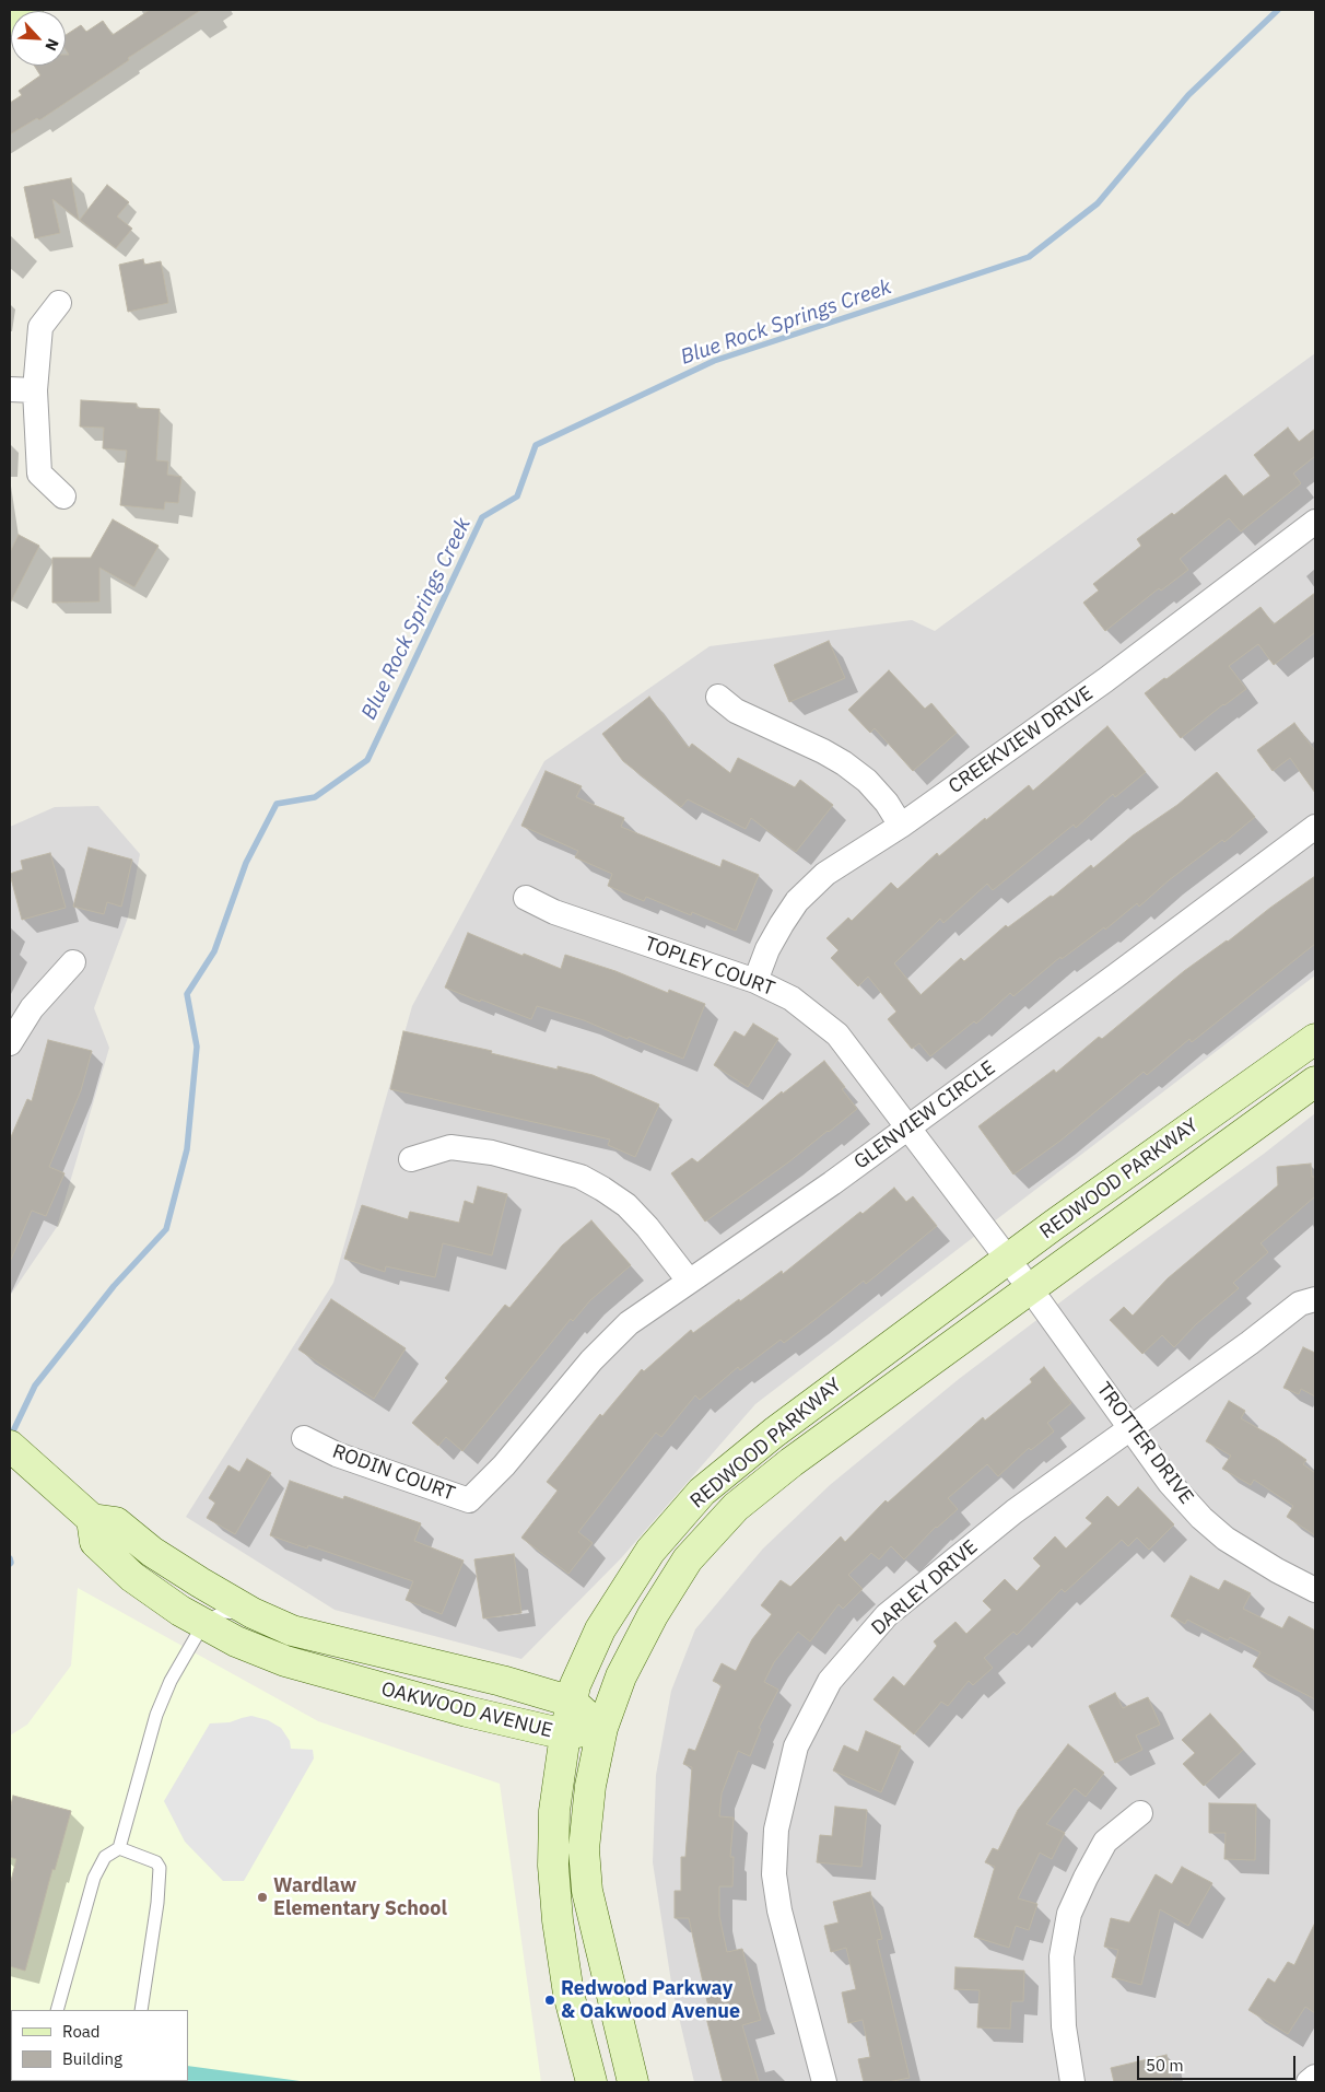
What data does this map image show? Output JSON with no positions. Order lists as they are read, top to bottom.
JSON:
{
  "streets": {
    "main road": ["REDWOOD PARKWAY", "OAKWOOD AVENUE"],
    "street": [
      "CREEKVIEW DRIVE",
      "TOPLEY COURT",
      "GLENVIEW CIRCLE",
      "TROTTER DRIVE",
      "RODIN COURT",
      "DARLEY DRIVE"
    ]
  },
  "crossings": [
    ["CREEKVIEW DRIVE", "TOPLEY COURT"],
    ["TOPLEY COURT", "GLENVIEW CIRCLE"],
    ["TOPLEY COURT", "REDWOOD PARKWAY"],
    ["TOPLEY COURT", "TROTTER DRIVE"],
    ["GLENVIEW CIRCLE", "RODIN COURT"],
    ["REDWOOD PARKWAY", "TROTTER DRIVE"],
    ["REDWOOD PARKWAY", "OAKWOOD AVENUE"],
    ["TROTTER DRIVE", "DARLEY DRIVE"]
  ],
  "water": ["Blue Rock Springs Creek"],
  "places": ["Wardlaw Elementary School", "Redwood Parkway & Oakwood Avenue"],
  "legend": ["Road", "Building"],
  "scale_bar": "50 m",
  "north": "bottom right"
}
